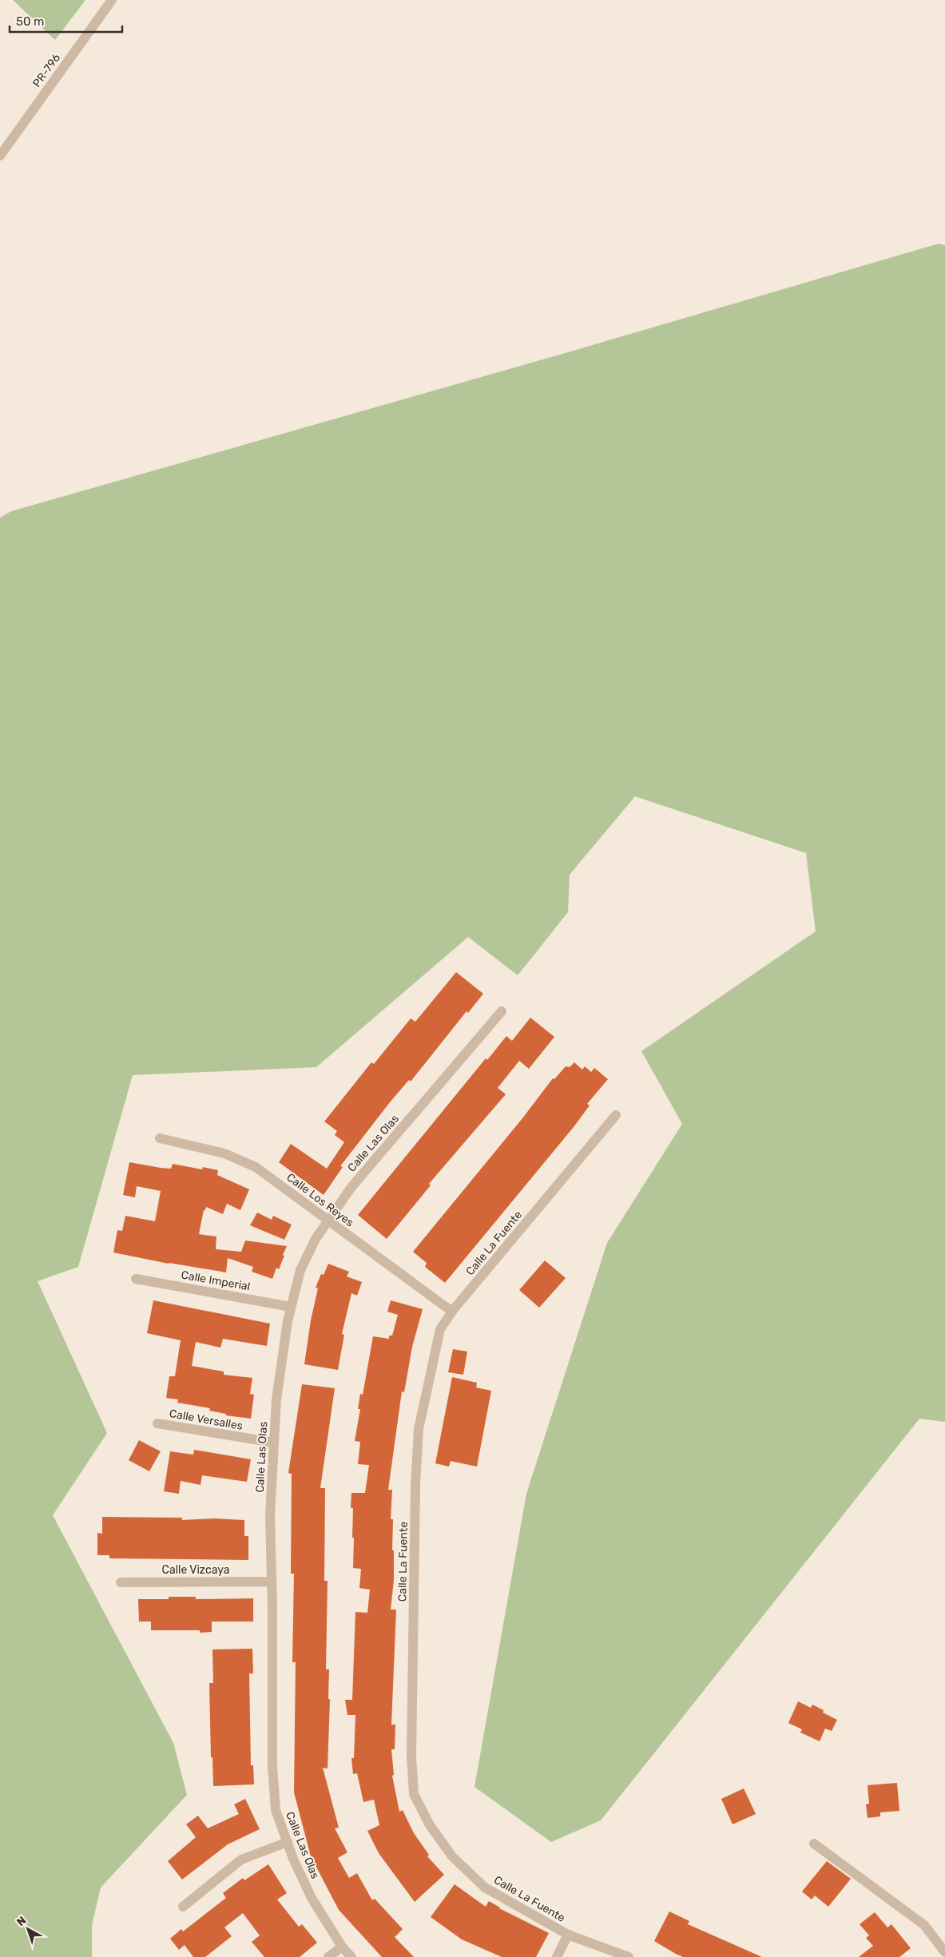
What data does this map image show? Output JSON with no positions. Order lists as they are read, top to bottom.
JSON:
{
  "streets": {
    "street": [
      "PR-796",
      "Calle Las Olas",
      "Calle Los Reyes",
      "Calle La Fuente",
      "Calle Imperial",
      "Calle Versalles",
      "Calle Vizcaya"
    ]
  },
  "crossings": [
    ["Calle Las Olas", "Calle Los Reyes"],
    ["Calle Las Olas", "Calle Imperial"],
    ["Calle Las Olas", "Calle Versalles"],
    ["Calle Las Olas", "Calle Vizcaya"],
    ["Calle Los Reyes", "Calle La Fuente"]
  ],
  "scale_bar": "50 m",
  "north": "top left"
}
